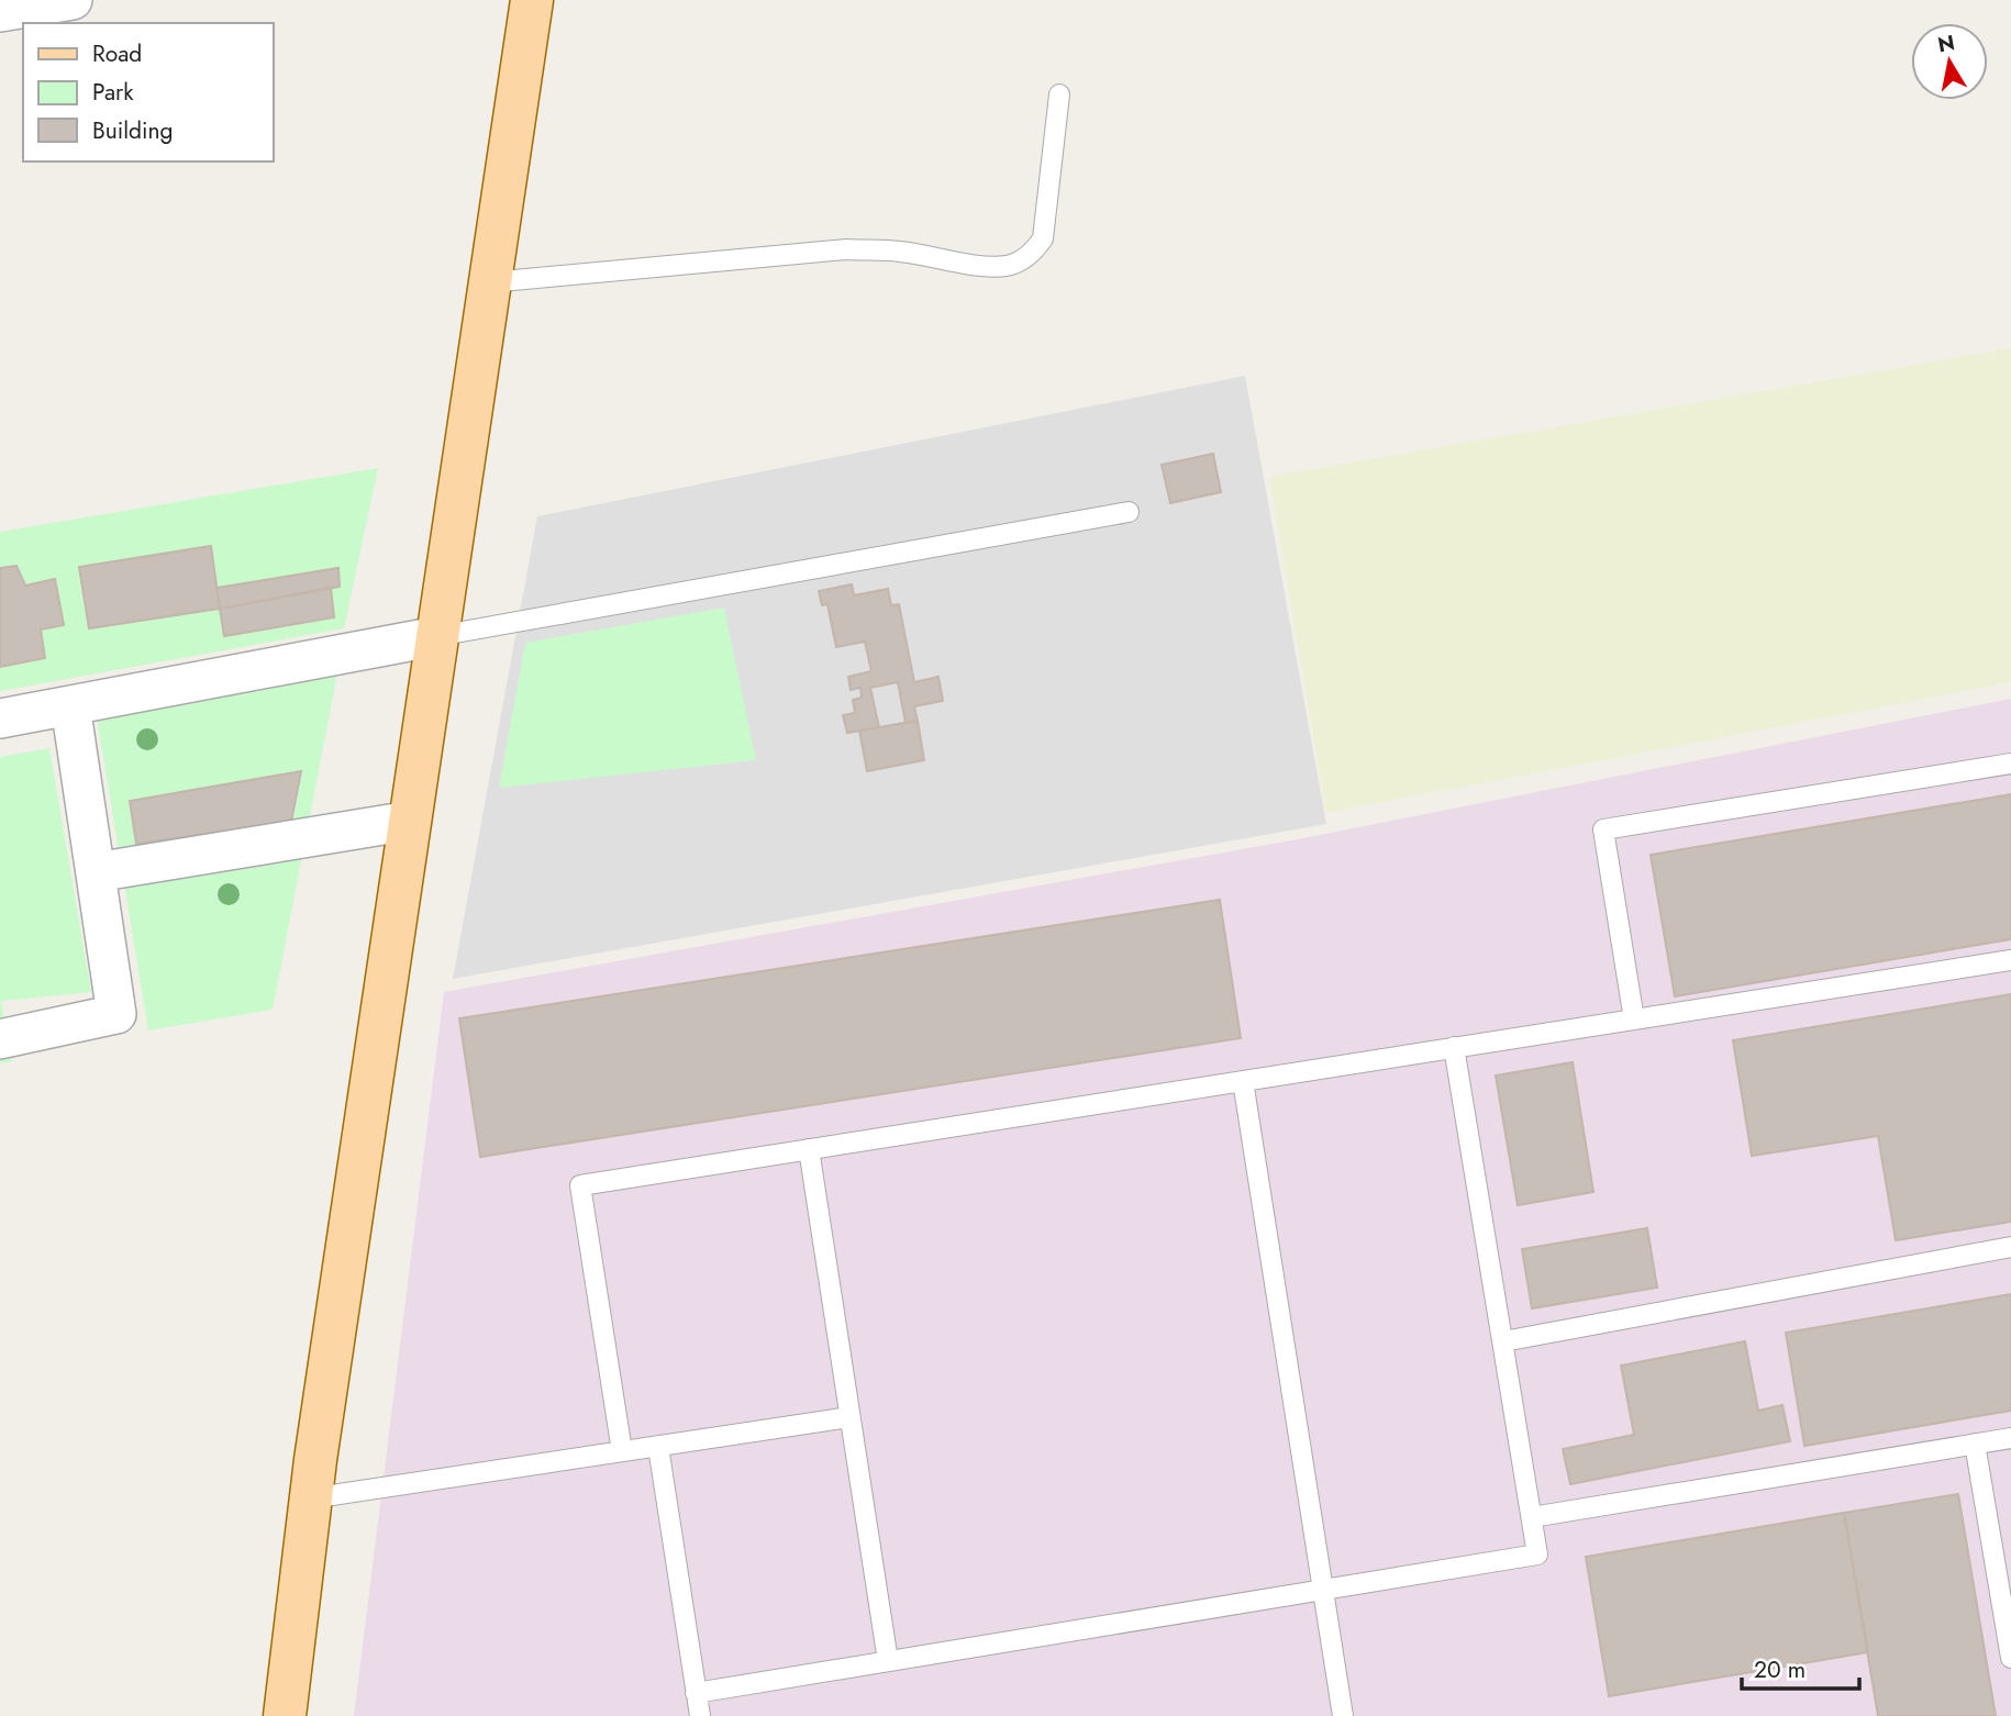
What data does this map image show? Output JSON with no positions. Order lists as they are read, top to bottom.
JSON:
{
  "legend": ["Road", "Park", "Building"],
  "scale_bar": "20 m",
  "north": "top"
}
